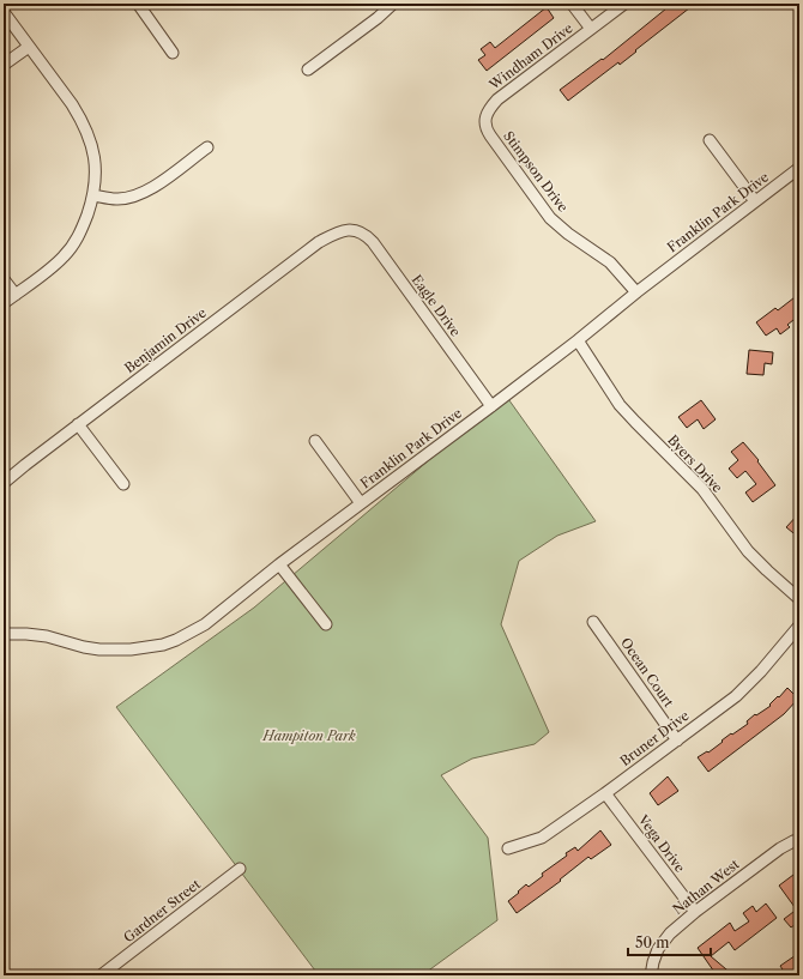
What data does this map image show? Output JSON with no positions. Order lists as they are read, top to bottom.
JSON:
{
  "streets": {
    "street": [
      "Windham Drive",
      "Stimpson Drive",
      "Franklin Park Drive",
      "Eagle Drive",
      "Benjamin Drive",
      "Byers Drive",
      "Ocean Court",
      "Bruner Drive",
      "Vega Drive",
      "Nathan West",
      "Gardner Street"
    ]
  },
  "crossings": [
    ["Windham Drive", "Stimpson Drive"],
    ["Stimpson Drive", "Franklin Park Drive"],
    ["Franklin Park Drive", "Eagle Drive"],
    ["Franklin Park Drive", "Byers Drive"],
    ["Eagle Drive", "Benjamin Drive"],
    ["Ocean Court", "Bruner Drive"],
    ["Bruner Drive", "Vega Drive"],
    ["Vega Drive", "Nathan West"]
  ],
  "parks": ["Hampiton Park"],
  "scale_bar": "50 m"
}
